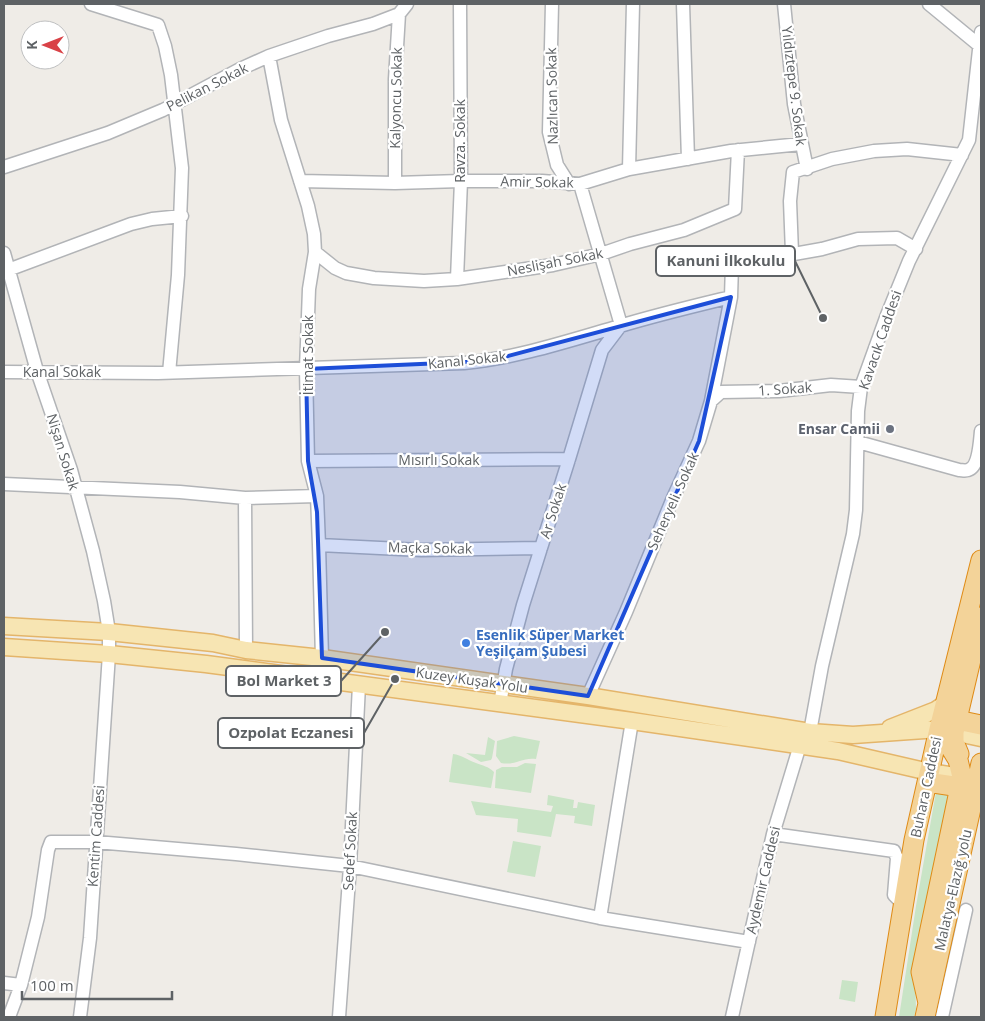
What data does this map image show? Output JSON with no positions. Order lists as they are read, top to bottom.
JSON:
{
  "streets": {
    "highway": ["Buhara Caddesi", "Malatya-Elazığ yolu"],
    "main road": ["Kuzey Kuşak Yolu"],
    "street": [
      "Yıldıztepe 9. Sokak",
      "Pelikan Sokak",
      "Nazlıcan Sokak",
      "Kalyoncu Sokak",
      "Ravza. Sokak",
      "Amir Sokak",
      "Neslişah Sokak",
      "Kavacık Caddesi",
      "İtimat Sokak",
      "Kanal Sokak",
      "1. Sokak",
      "Nişan Sokak",
      "Mısırlı Sokak",
      "Seheryeli. Sokak",
      "Ar Sokak",
      "Maçka Sokak",
      "Kentim Caddesi",
      "Sedef Sokak",
      "Aydemir Caddesi"
    ]
  },
  "crossings": [
    ["Yıldıztepe 9. Sokak", "Amir Sokak"],
    ["Pelikan Sokak", "Kalyoncu Sokak"],
    ["Pelikan Sokak", "İtimat Sokak"],
    ["Nazlıcan Sokak", "Amir Sokak"],
    ["Nazlıcan Sokak", "Neslişah Sokak"],
    ["Nazlıcan Sokak", "Kanal Sokak"],
    ["Nazlıcan Sokak", "Ar Sokak"],
    ["Kalyoncu Sokak", "Amir Sokak"],
    ["Ravza. Sokak", "Amir Sokak"],
    ["Ravza. Sokak", "Neslişah Sokak"],
    ["Amir Sokak", "Neslişah Sokak"],
    ["Amir Sokak", "İtimat Sokak"],
    ["Neslişah Sokak", "İtimat Sokak"],
    ["Kavacık Caddesi", "1. Sokak"],
    ["Kavacık Caddesi", "Kuzey Kuşak Yolu"],
    ["Kavacık Caddesi", "Aydemir Caddesi"],
    ["İtimat Sokak", "Kanal Sokak"],
    ["İtimat Sokak", "Mısırlı Sokak"],
    ["İtimat Sokak", "Maçka Sokak"],
    ["İtimat Sokak", "Kuzey Kuşak Yolu"],
    ["Kanal Sokak", "Nişan Sokak"],
    ["Kanal Sokak", "Seheryeli. Sokak"],
    ["Kanal Sokak", "Ar Sokak"],
    ["1. Sokak", "Seheryeli. Sokak"],
    ["Nişan Sokak", "Kuzey Kuşak Yolu"],
    ["Nişan Sokak", "Kentim Caddesi"],
    ["Mısırlı Sokak", "Ar Sokak"],
    ["Seheryeli. Sokak", "Kuzey Kuşak Yolu"],
    ["Ar Sokak", "Maçka Sokak"],
    ["Ar Sokak", "Kuzey Kuşak Yolu"],
    ["Kuzey Kuşak Yolu", "Buhara Caddesi"],
    ["Kuzey Kuşak Yolu", "Kentim Caddesi"],
    ["Kuzey Kuşak Yolu", "Sedef Sokak"],
    ["Kuzey Kuşak Yolu", "Aydemir Caddesi"]
  ],
  "places": [
    "Kanuni İlkokulu",
    "Ensar Camii",
    "Bol Market 3",
    "Esenlik Süper Market Yeşilçam Şubesi",
    "Ozpolat Eczanesi"
  ],
  "scale_bar": "100 m",
  "north": "left"
}
